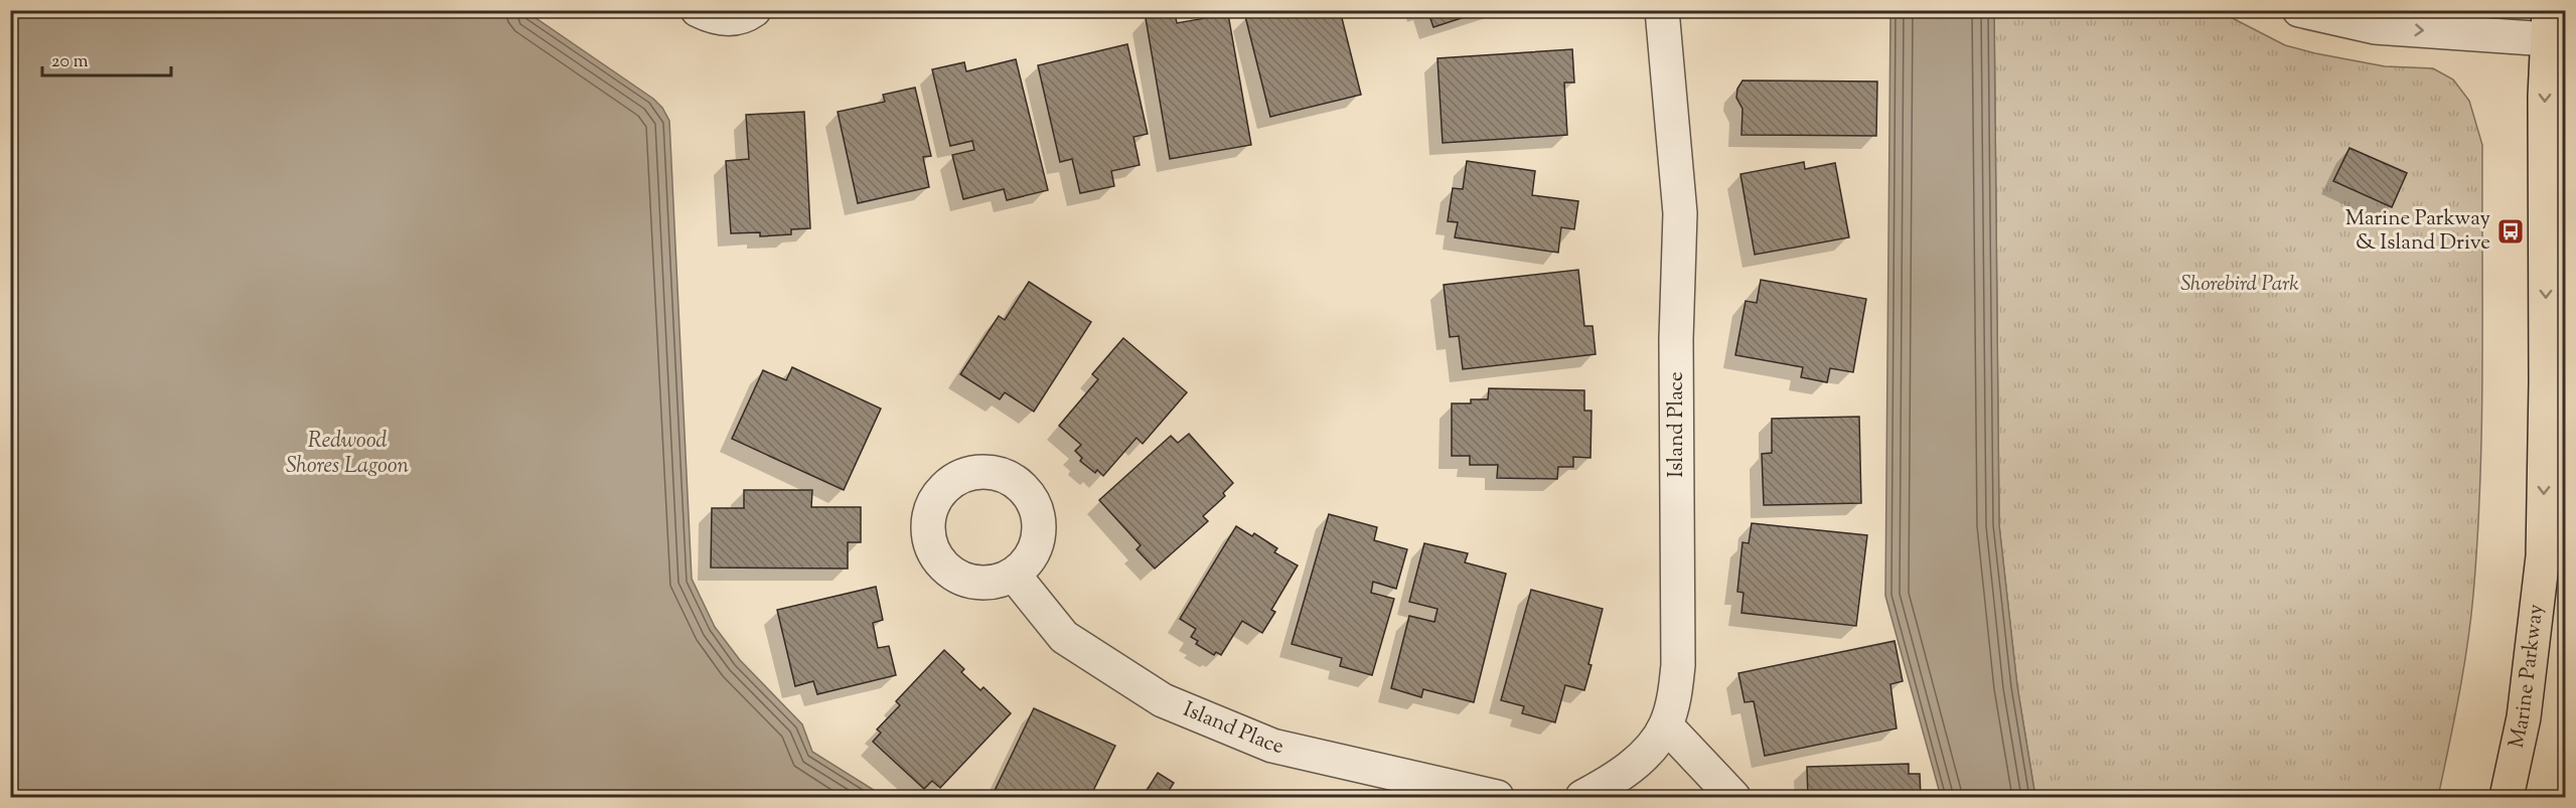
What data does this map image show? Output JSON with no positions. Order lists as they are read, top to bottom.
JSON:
{
  "streets": {
    "main road": ["Marine Parkway"],
    "street": ["Island Place"]
  },
  "one_way": ["Marine Parkway"],
  "water": ["Redwood Shores Lagoon"],
  "parks": ["Shorebird Park"],
  "places": {
    "bus stop": ["Marine Parkway & Island Drive"]
  },
  "scale_bar": "20 m"
}
